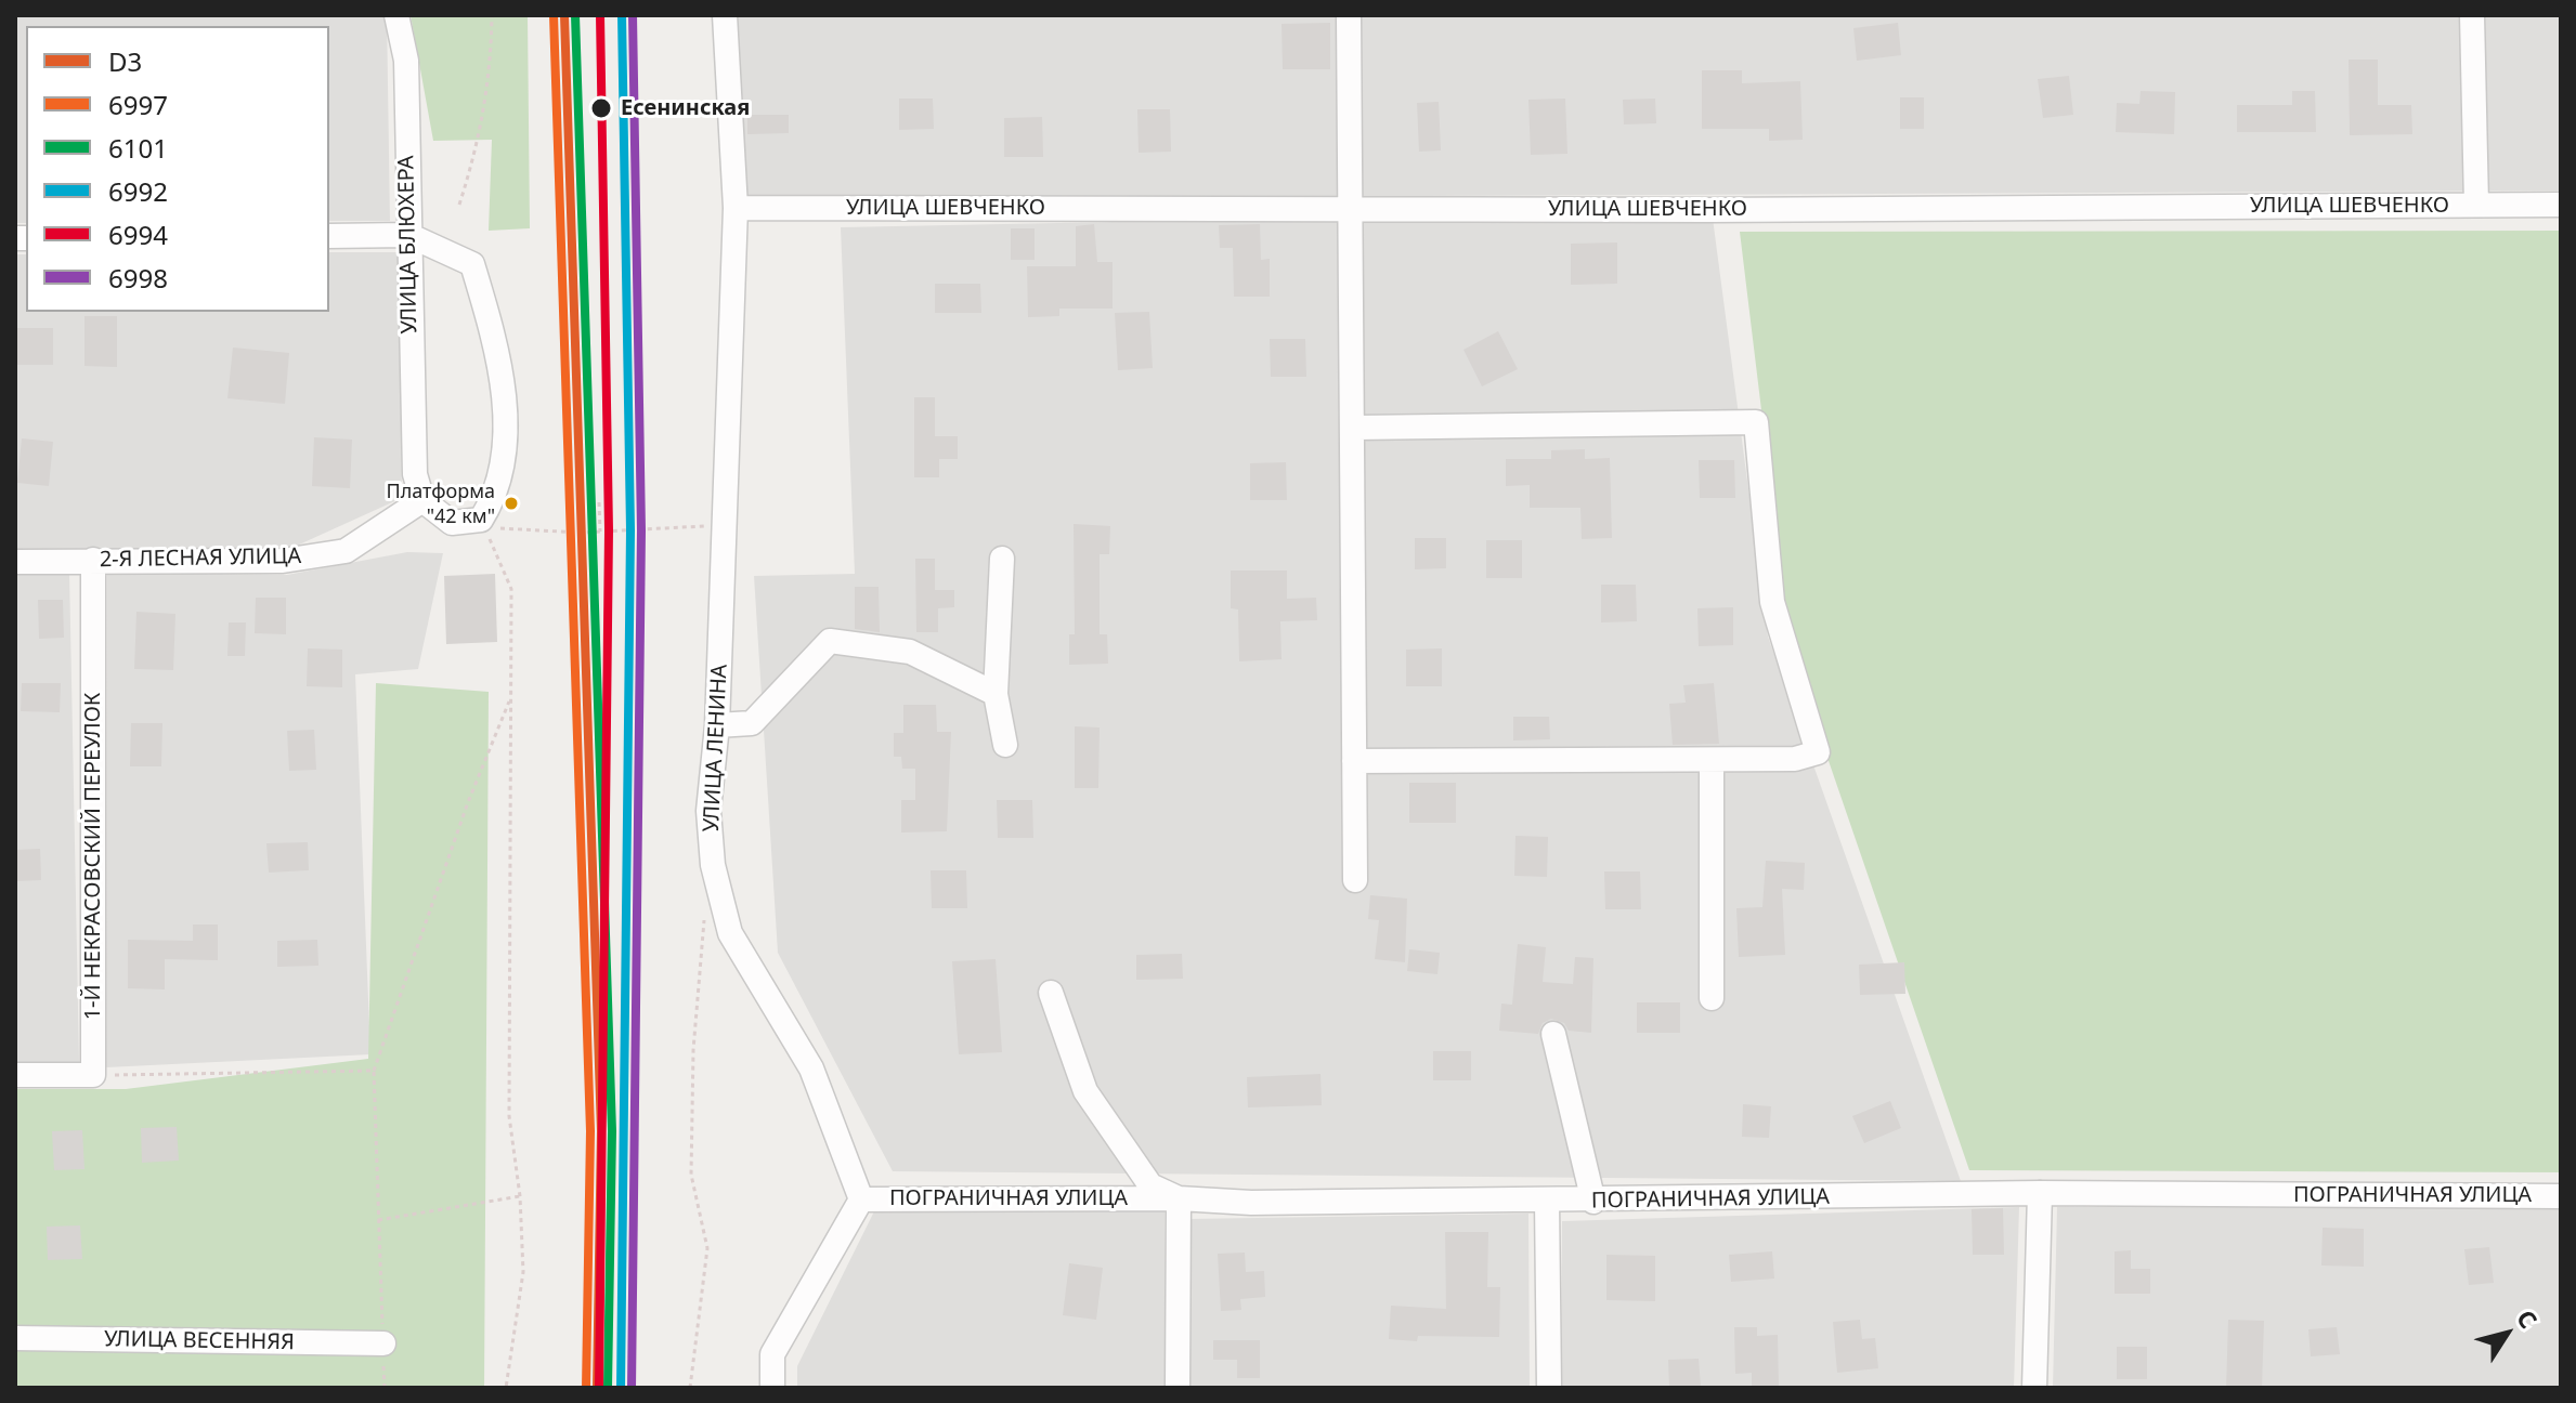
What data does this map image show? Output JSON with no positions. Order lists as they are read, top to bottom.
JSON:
{
  "streets": {
    "street": [
      "УЛИЦА ШЕВЧЕНКО",
      "УЛИЦА БЛЮХЕРА",
      "2-Я ЛЕСНАЯ УЛИЦА",
      "УЛИЦА ЛЕНИНА",
      "1-Й НЕКРАСОВСКИЙ ПЕРЕУЛОК",
      "ПОГРАНИЧНАЯ УЛИЦА",
      "УЛИЦА ВЕСЕННЯЯ"
    ]
  },
  "crossings": [
    ["УЛИЦА ШЕВЧЕНКО", "УЛИЦА ЛЕНИНА"],
    ["УЛИЦА БЛЮХЕРА", "2-Я ЛЕСНАЯ УЛИЦА"],
    ["2-Я ЛЕСНАЯ УЛИЦА", "1-Й НЕКРАСОВСКИЙ ПЕРЕУЛОК"],
    ["УЛИЦА ЛЕНИНА", "ПОГРАНИЧНАЯ УЛИЦА"]
  ],
  "places": ["Есенинская", "Платформа \"42 км\""],
  "lines": [
    "transit line D3",
    "transit line 6997",
    "transit line 6101",
    "transit line 6992",
    "transit line 6994",
    "transit line 6998"
  ],
  "legend": [
    "D3",
    "6997",
    "6101",
    "6992",
    "6994",
    "6998"
  ],
  "north": "top right"
}
